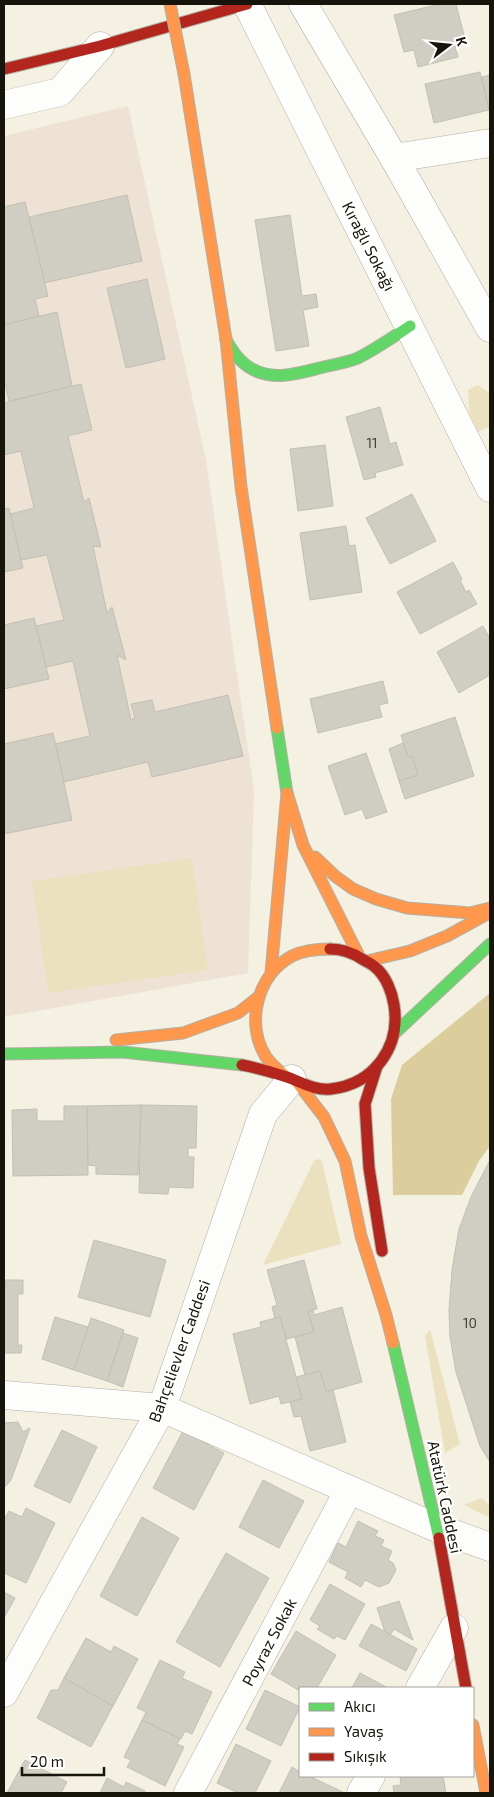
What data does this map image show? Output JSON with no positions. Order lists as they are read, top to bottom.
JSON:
{
  "streets": {
    "main road": ["Atatürk Caddesi"],
    "street": ["Kırağlı Sokağı", "Bahçelievler Caddesi", "Poyraz Sokak"]
  },
  "house_numbers": ["11", "10"],
  "legend": ["Akıcı", "Yavaş", "Sıkışık"],
  "scale_bar": "20 m",
  "north": "right"
}
